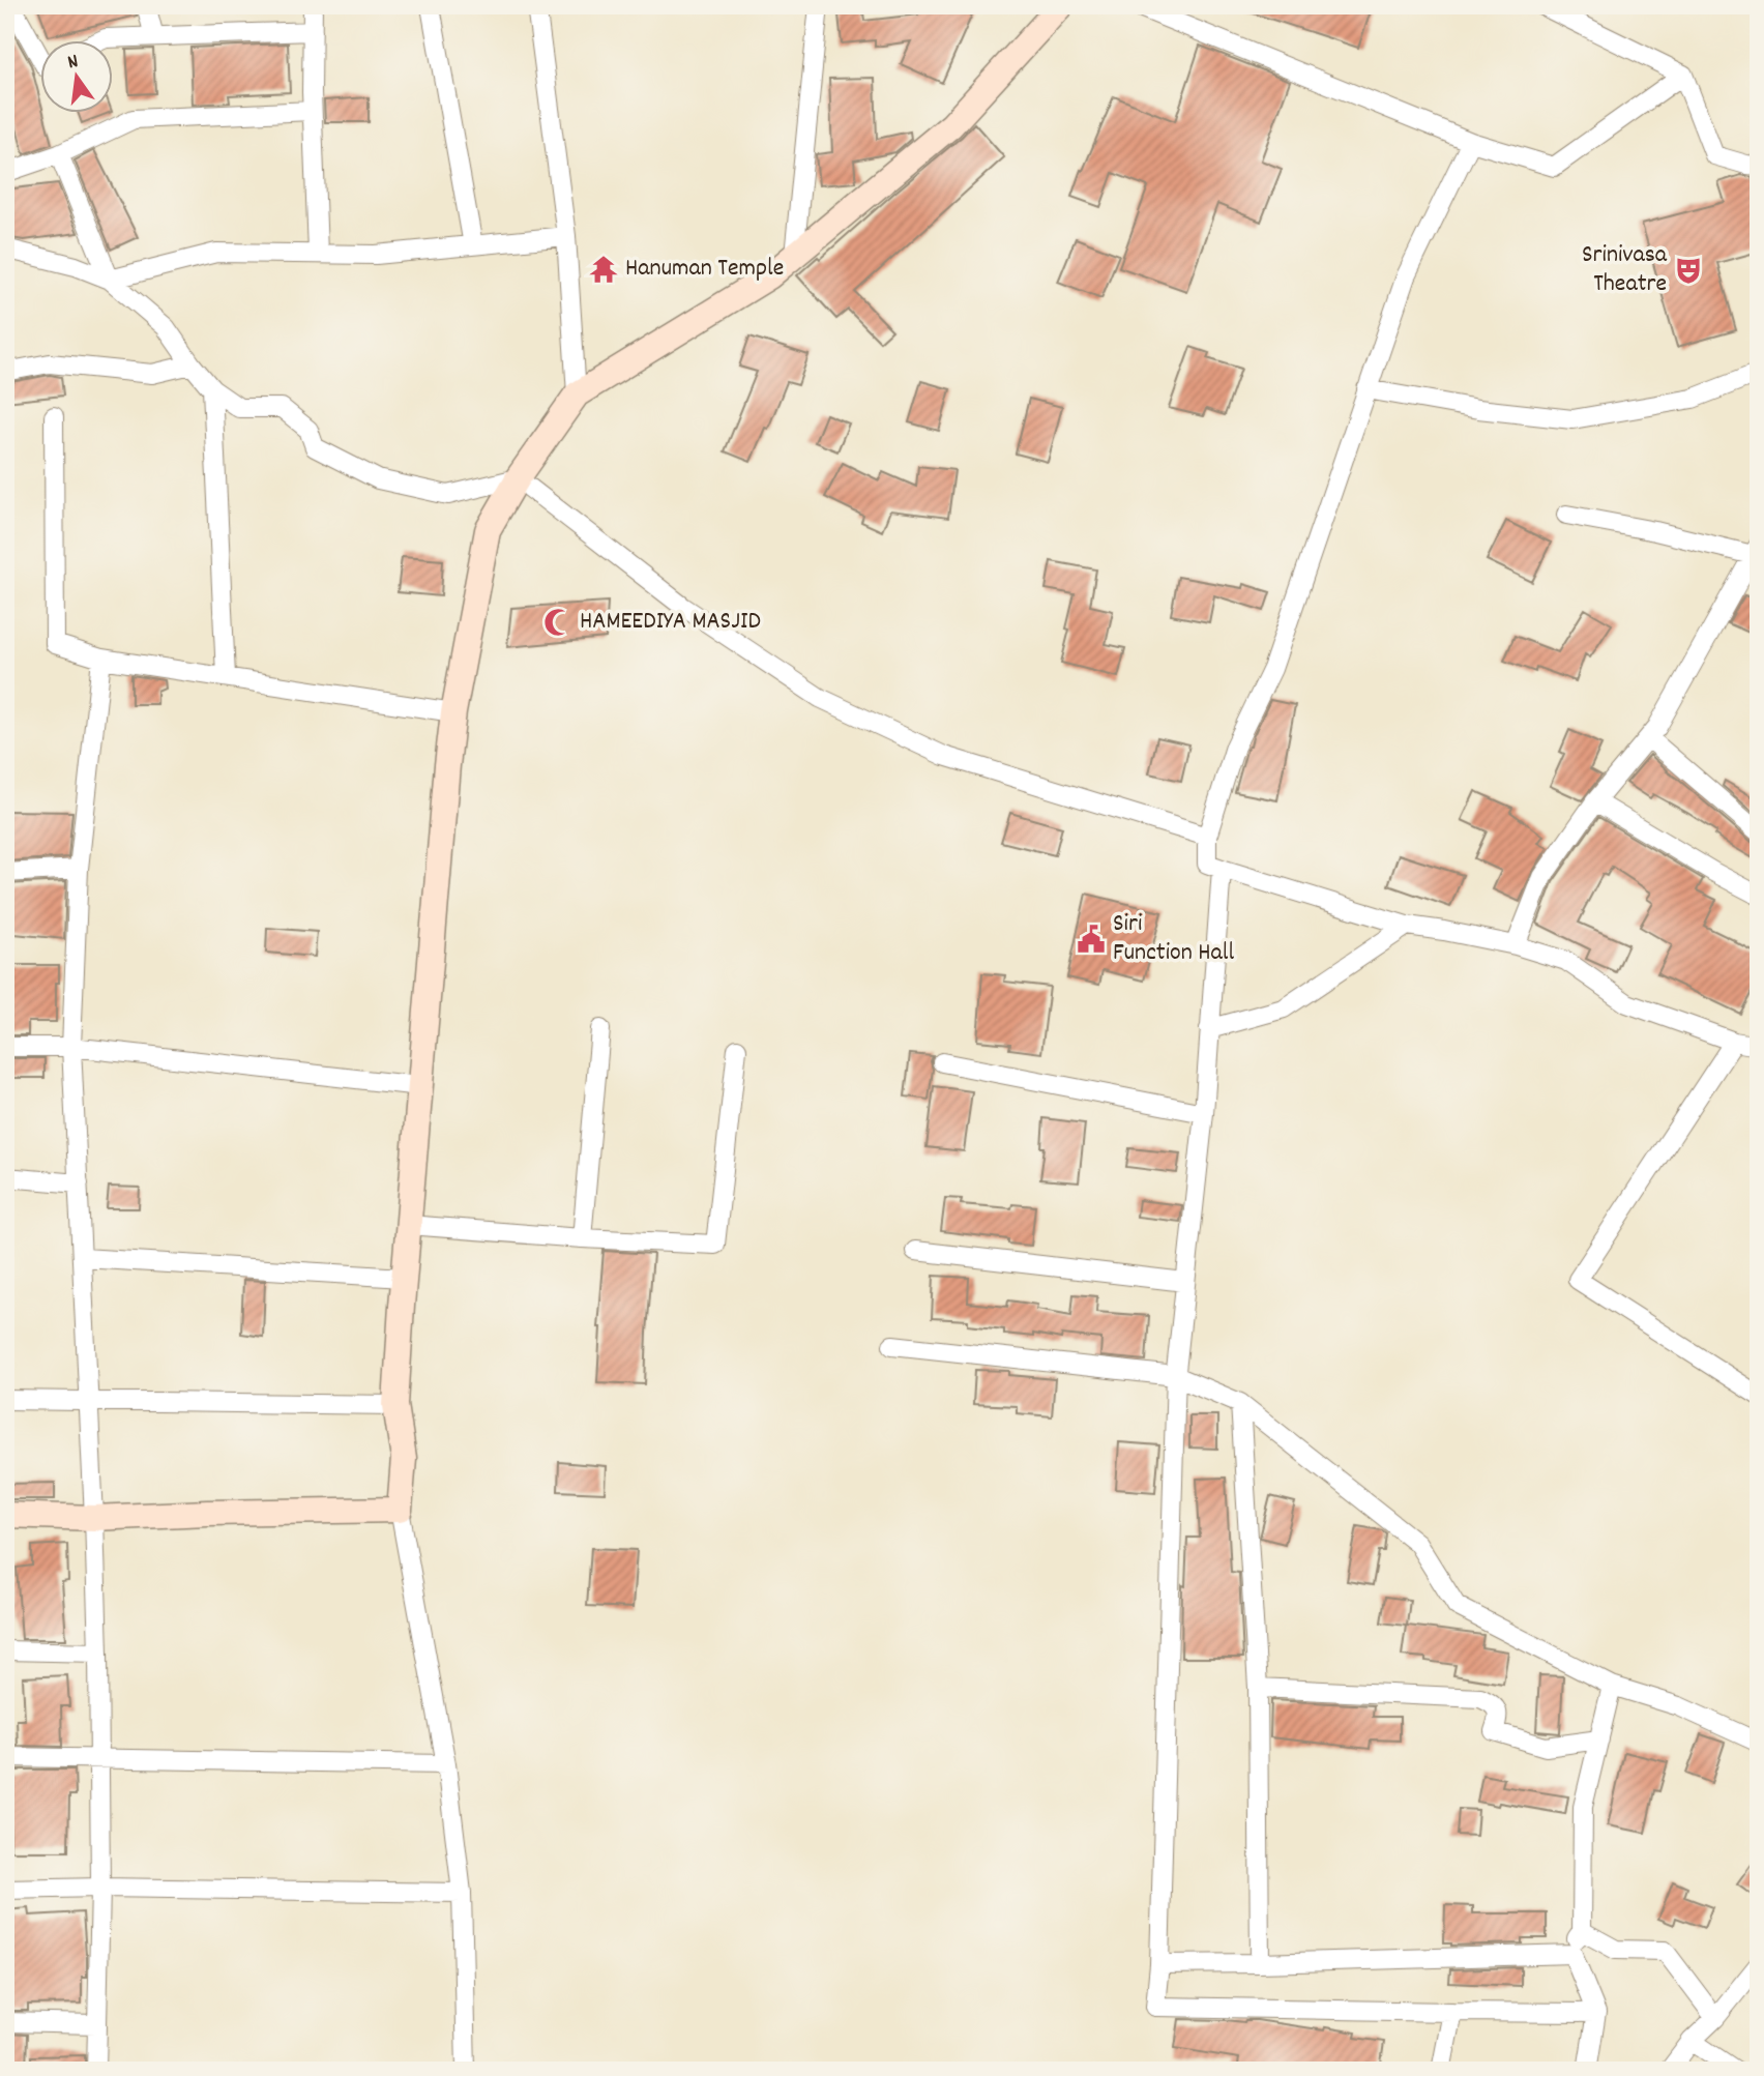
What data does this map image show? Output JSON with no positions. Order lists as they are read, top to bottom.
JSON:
{
  "places": {
    "temple": ["Hanuman Temple"],
    "theatre": ["Srinivasa Theatre"],
    "mosque": ["HAMEEDIYA MASJID"],
    "public building": ["Siri Function Hall"]
  },
  "north": "top"
}
